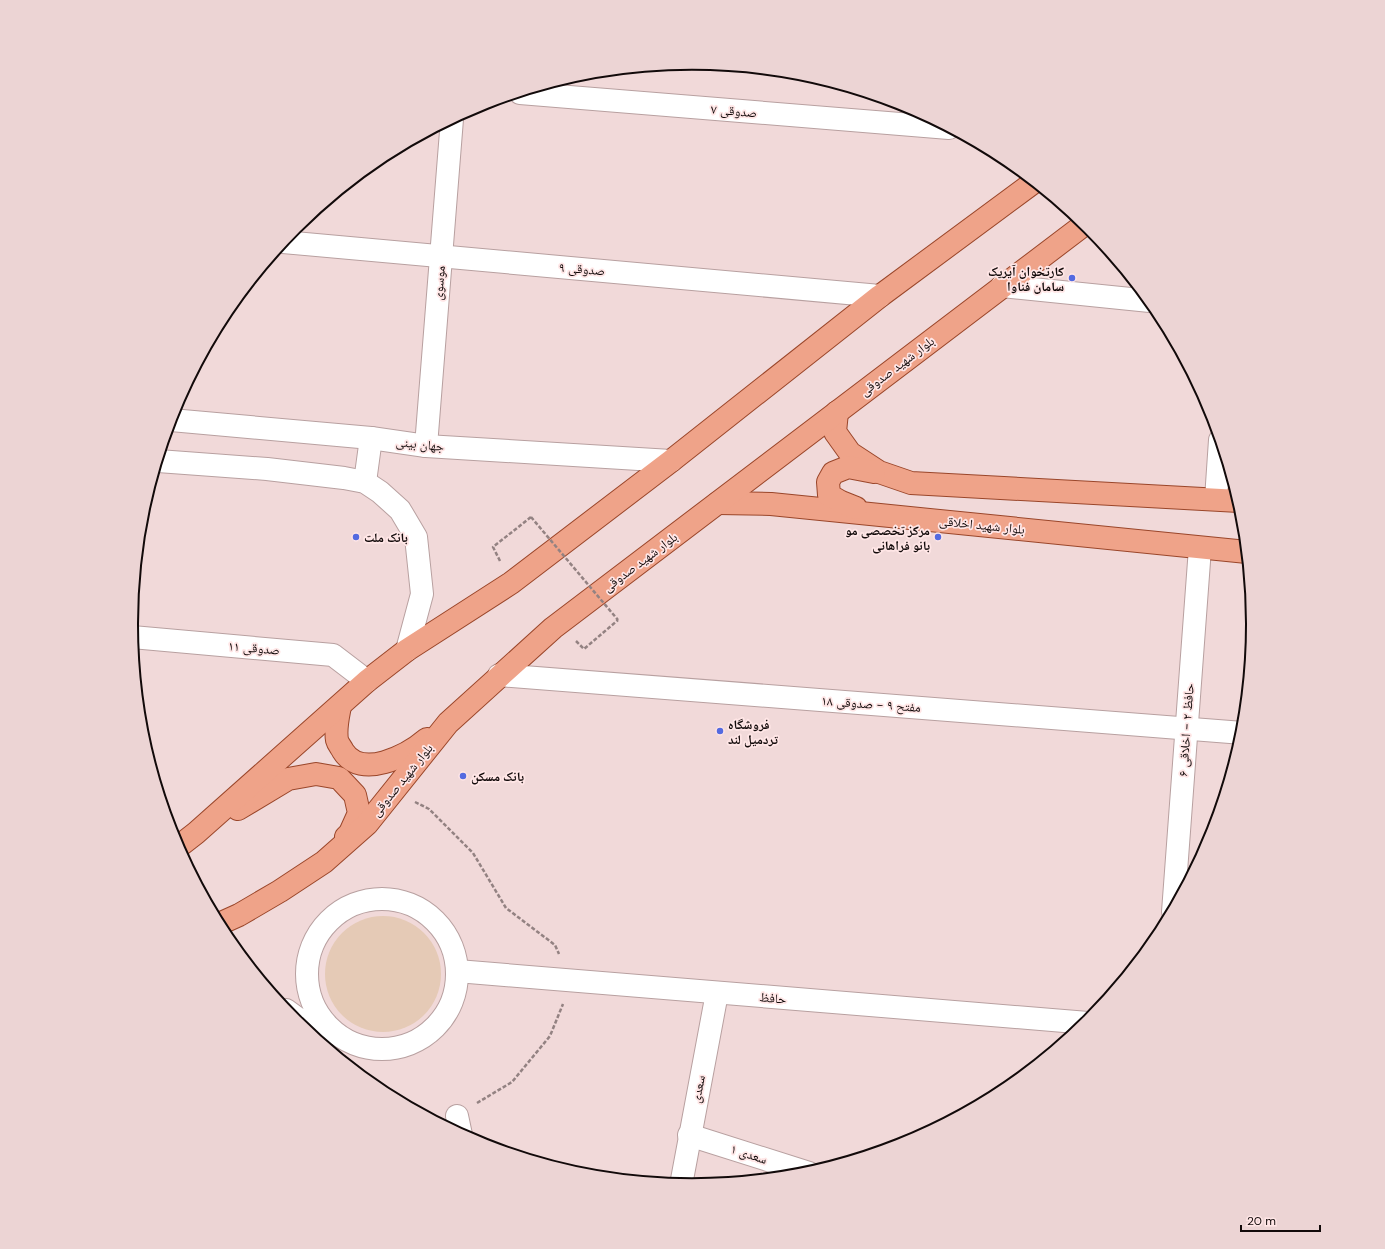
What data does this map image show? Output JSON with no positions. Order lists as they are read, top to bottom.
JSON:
{
  "streets": {
    "main road": ["بلوار شهید صدوقی", "بلوار شهید اخلاقی"],
    "street": [
      "صدوقی ۷",
      "صدوقی ۹",
      "موسوی",
      "جهان بینی",
      "صدوقی ۱۱",
      "مفتح ۹ - صدوقی ۱۸",
      "حافظ ۲ - اخلاقی ۶",
      "حافظ",
      "سعدی",
      "سعدی ۱"
    ]
  },
  "crossings": [
    ["صدوقی ۹", "موسوی"],
    ["موسوی", "جهان بینی"],
    ["بلوار شهید صدوقی", "بلوار شهید اخلاقی"],
    ["بلوار شهید صدوقی", "مفتح ۹ - صدوقی ۱۸"],
    ["بلوار شهید اخلاقی", "حافظ ۲ - اخلاقی ۶"],
    ["مفتح ۹ - صدوقی ۱۸", "حافظ ۲ - اخلاقی ۶"],
    ["حافظ", "سعدی"],
    ["سعدی", "سعدی ۱"]
  ],
  "places": [
    "کارتخوان آیریک سامان فناوا",
    "بانک ملت",
    "مرکز تخصصی مو بانو فراهانی",
    "فروشگاه تردمیل لند",
    "بانک مسکن"
  ],
  "scale_bar": "20 m"
}
